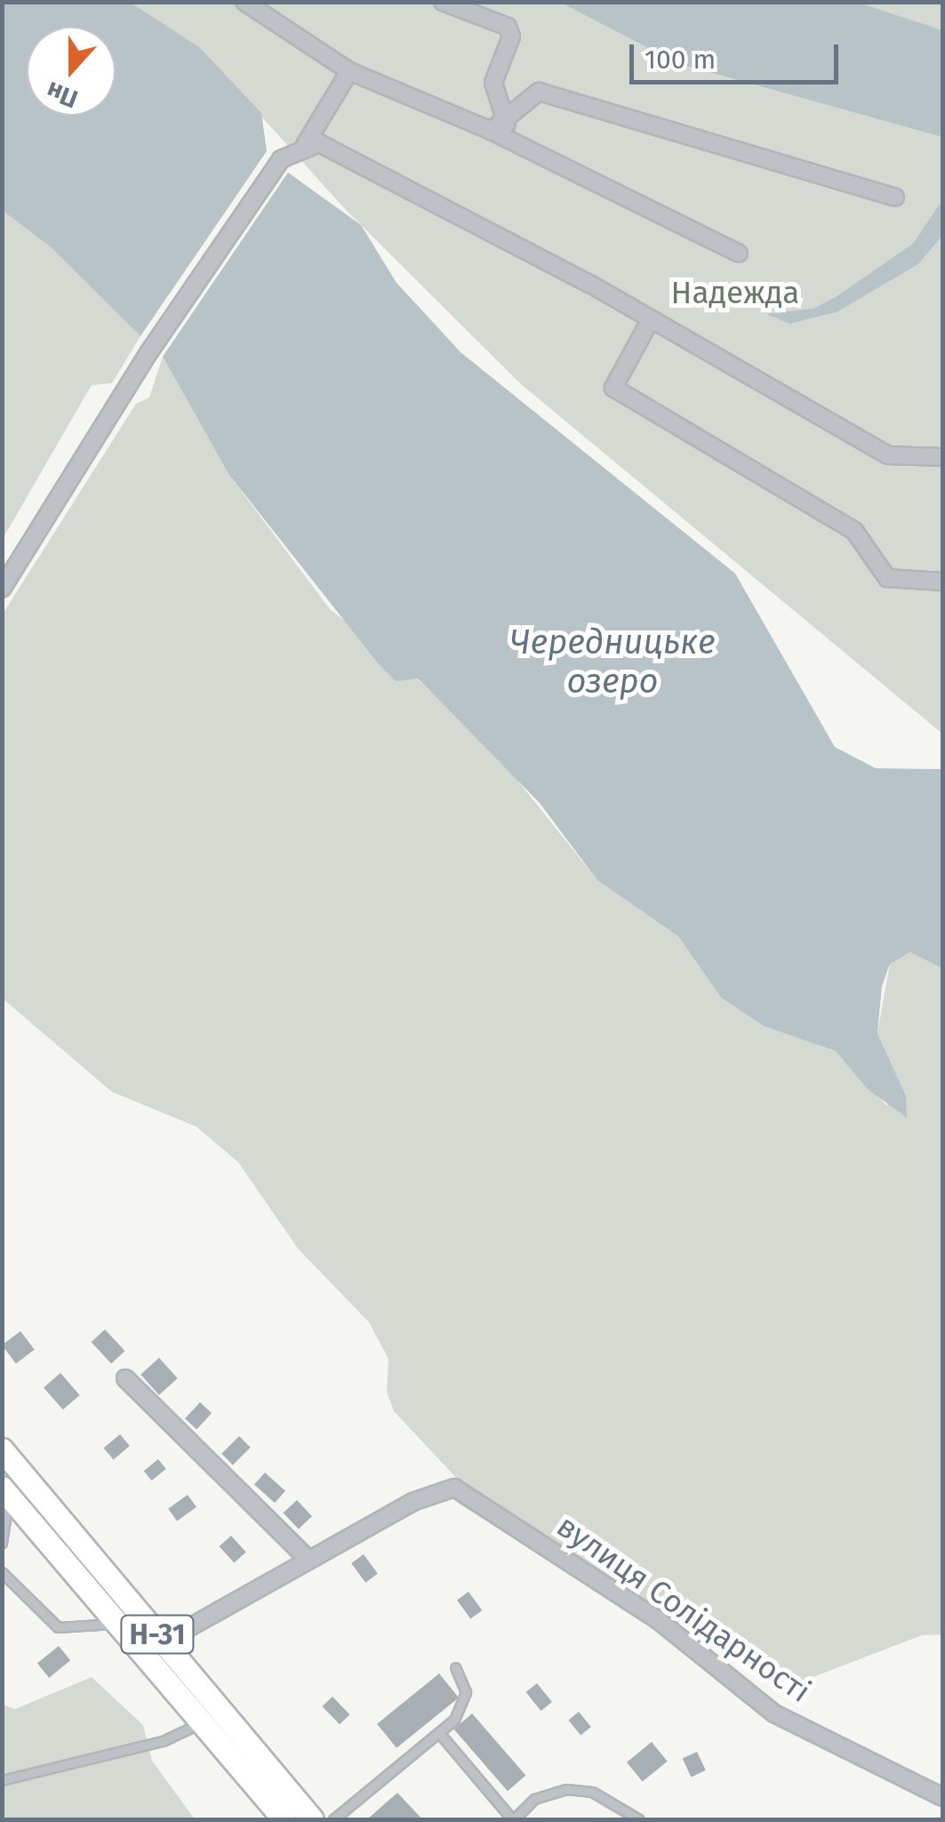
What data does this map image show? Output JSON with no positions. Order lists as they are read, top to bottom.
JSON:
{
  "streets": {
    "main road": ["Н-31"],
    "street": ["вулиця Солідарності"]
  },
  "crossings": [
    ["вулиця Солідарності", "Н-31"]
  ],
  "water": ["Чередницьке озеро"],
  "parks": ["Надежда"],
  "scale_bar": "100 m",
  "north": "bottom"
}
